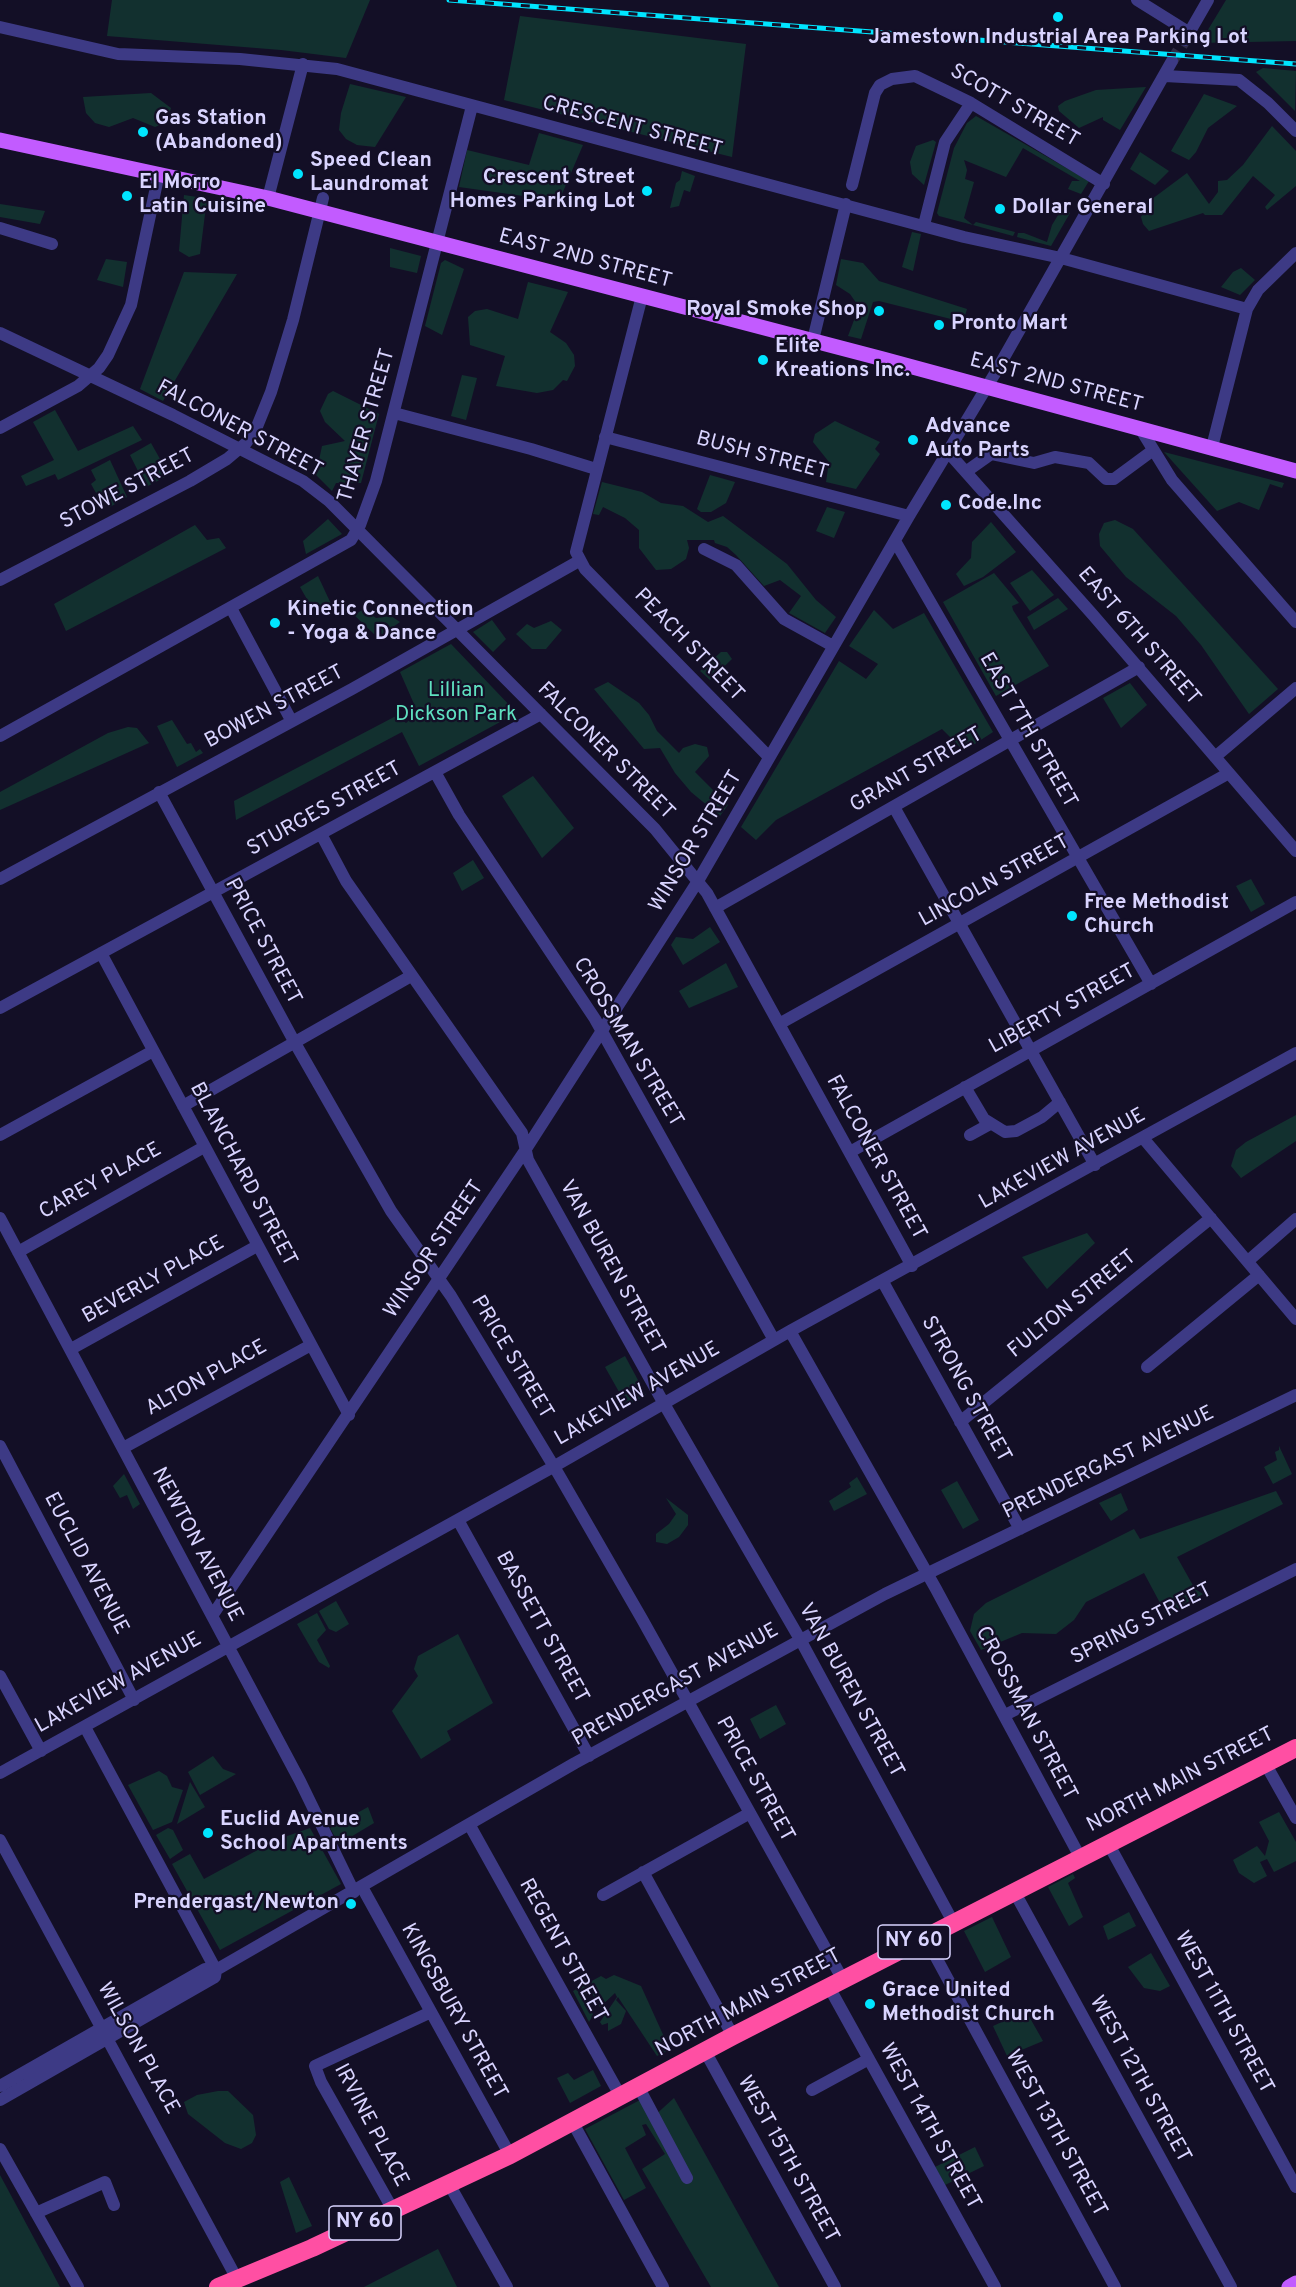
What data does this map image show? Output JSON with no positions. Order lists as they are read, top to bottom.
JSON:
{
  "streets": {
    "highway": ["NORTH MAIN STREET", "NY 60"],
    "main road": ["EAST 2ND STREET"],
    "street": [
      "SCOTT STREET",
      "CRESCENT STREET",
      "THAYER STREET",
      "FALCONER STREET",
      "BUSH STREET",
      "STOWE STREET",
      "EAST 6TH STREET",
      "PEACH STREET",
      "BOWEN STREET",
      "EAST 7TH STREET",
      "GRANT STREET",
      "STURGES STREET",
      "WINSOR STREET",
      "LINCOLN STREET",
      "PRICE STREET",
      "LIBERTY STREET",
      "CROSSMAN STREET",
      "LAKEVIEW AVENUE",
      "BLANCHARD STREET",
      "CAREY PLACE",
      "VAN BUREN STREET",
      "BEVERLY PLACE",
      "FULTON STREET",
      "ALTON PLACE",
      "STRONG STREET",
      "PRENDERGAST AVENUE",
      "NEWTON AVENUE",
      "EUCLID AVENUE",
      "SPRING STREET",
      "BASSETT STREET",
      "REGENT STREET",
      "KINGSBURY STREET",
      "WEST 11TH STREET",
      "WILSON PLACE",
      "WEST 12TH STREET",
      "IRVINE PLACE",
      "WEST 14TH STREET",
      "WEST 13TH STREET",
      "WEST 15TH STREET"
    ]
  },
  "crossings": [
    ["SCOTT STREET", "WINSOR STREET"],
    ["CRESCENT STREET", "THAYER STREET"],
    ["CRESCENT STREET", "WINSOR STREET"],
    ["EAST 2ND STREET", "THAYER STREET"],
    ["EAST 2ND STREET", "STOWE STREET"],
    ["EAST 2ND STREET", "WINSOR STREET"],
    ["THAYER STREET", "FALCONER STREET"],
    ["FALCONER STREET", "STOWE STREET"],
    ["FALCONER STREET", "BOWEN STREET"],
    ["FALCONER STREET", "GRANT STREET"],
    ["FALCONER STREET", "STURGES STREET"],
    ["FALCONER STREET", "WINSOR STREET"],
    ["FALCONER STREET", "LINCOLN STREET"],
    ["FALCONER STREET", "LIBERTY STREET"],
    ["FALCONER STREET", "LAKEVIEW AVENUE"],
    ["BUSH STREET", "WINSOR STREET"],
    ["EAST 6TH STREET", "GRANT STREET"],
    ["EAST 6TH STREET", "WINSOR STREET"],
    ["EAST 6TH STREET", "LINCOLN STREET"],
    ["PEACH STREET", "BOWEN STREET"],
    ["PEACH STREET", "WINSOR STREET"],
    ["BOWEN STREET", "PRICE STREET"],
    ["EAST 7TH STREET", "GRANT STREET"],
    ["EAST 7TH STREET", "WINSOR STREET"],
    ["EAST 7TH STREET", "LINCOLN STREET"],
    ["EAST 7TH STREET", "LIBERTY STREET"],
    ["STURGES STREET", "PRICE STREET"],
    ["STURGES STREET", "CROSSMAN STREET"],
    ["STURGES STREET", "BLANCHARD STREET"],
    ["STURGES STREET", "VAN BUREN STREET"],
    ["WINSOR STREET", "PRICE STREET"],
    ["WINSOR STREET", "CROSSMAN STREET"],
    ["WINSOR STREET", "BLANCHARD STREET"],
    ["WINSOR STREET", "VAN BUREN STREET"],
    ["WINSOR STREET", "NEWTON AVENUE"],
    ["PRICE STREET", "LAKEVIEW AVENUE"],
    ["PRICE STREET", "PRENDERGAST AVENUE"],
    ["PRICE STREET", "NORTH MAIN STREET"],
    ["PRICE STREET", "WEST 14TH STREET"],
    ["CROSSMAN STREET", "LAKEVIEW AVENUE"],
    ["CROSSMAN STREET", "PRENDERGAST AVENUE"],
    ["CROSSMAN STREET", "SPRING STREET"],
    ["CROSSMAN STREET", "NORTH MAIN STREET"],
    ["LAKEVIEW AVENUE", "VAN BUREN STREET"],
    ["LAKEVIEW AVENUE", "STRONG STREET"],
    ["LAKEVIEW AVENUE", "NEWTON AVENUE"],
    ["LAKEVIEW AVENUE", "EUCLID AVENUE"],
    ["LAKEVIEW AVENUE", "BASSETT STREET"],
    ["BLANCHARD STREET", "CAREY PLACE"],
    ["BLANCHARD STREET", "BEVERLY PLACE"],
    ["BLANCHARD STREET", "ALTON PLACE"],
    ["CAREY PLACE", "NEWTON AVENUE"],
    ["VAN BUREN STREET", "PRENDERGAST AVENUE"],
    ["VAN BUREN STREET", "NORTH MAIN STREET"],
    ["BEVERLY PLACE", "NEWTON AVENUE"],
    ["FULTON STREET", "STRONG STREET"],
    ["ALTON PLACE", "NEWTON AVENUE"],
    ["STRONG STREET", "PRENDERGAST AVENUE"],
    ["PRENDERGAST AVENUE", "NEWTON AVENUE"],
    ["PRENDERGAST AVENUE", "BASSETT STREET"],
    ["PRENDERGAST AVENUE", "REGENT STREET"],
    ["PRENDERGAST AVENUE", "KINGSBURY STREET"],
    ["PRENDERGAST AVENUE", "WILSON PLACE"],
    ["NEWTON AVENUE", "KINGSBURY STREET"],
    ["NORTH MAIN STREET", "REGENT STREET"],
    ["NORTH MAIN STREET", "KINGSBURY STREET"],
    ["NORTH MAIN STREET", "WEST 11TH STREET"],
    ["NORTH MAIN STREET", "WILSON PLACE"],
    ["NORTH MAIN STREET", "WEST 12TH STREET"],
    ["NORTH MAIN STREET", "IRVINE PLACE"],
    ["NORTH MAIN STREET", "WEST 14TH STREET"],
    ["NORTH MAIN STREET", "WEST 13TH STREET"],
    ["NORTH MAIN STREET", "WEST 15TH STREET"],
    ["KINGSBURY STREET", "IRVINE PLACE"]
  ],
  "parks": ["Lillian Dickson Park"],
  "places": [
    "Jamestown Industrial Area Parking Lot",
    "Gas Station (Abandoned)",
    "Speed Clean Laundromat",
    "Crescent Street Homes Parking Lot",
    "El Morro Latin Cuisine",
    "Dollar General",
    "Royal Smoke Shop",
    "Pronto Mart",
    "Elite Kreations Inc.",
    "Advance Auto Parts",
    "Code.Inc",
    "Kinetic Connection - Yoga & Dance",
    "Free Methodist Church",
    "Euclid Avenue School Apartments",
    "Prendergast/Newton",
    "Grace United Methodist Church"
  ]
}
